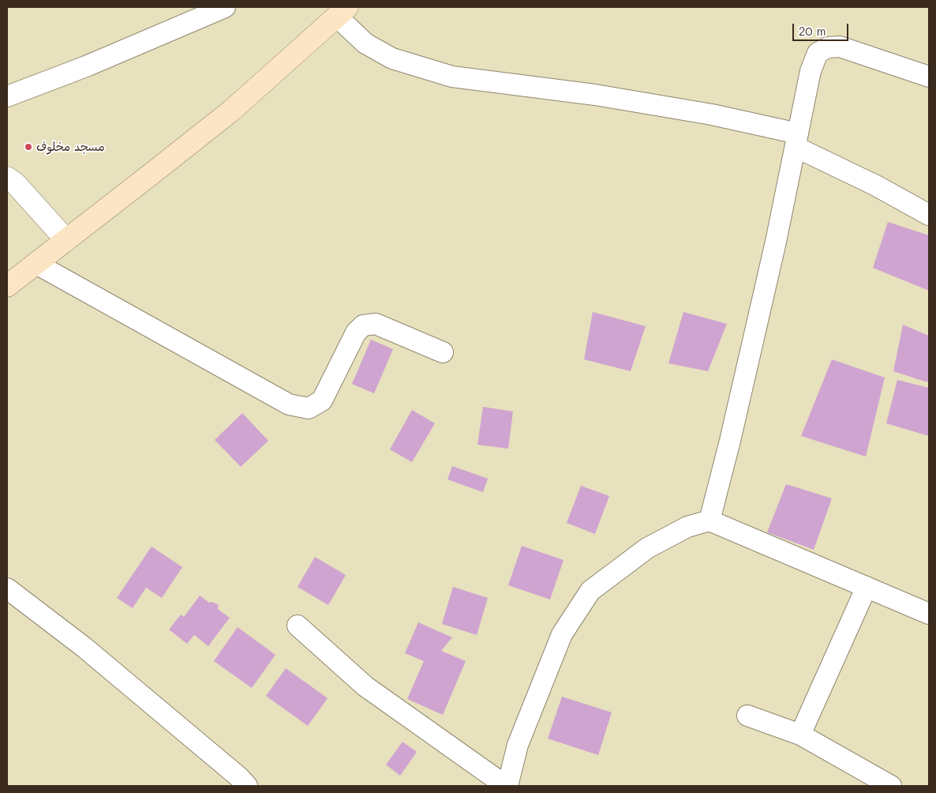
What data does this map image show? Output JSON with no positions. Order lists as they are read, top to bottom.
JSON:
{
  "places": ["مسجد مخلوف"],
  "scale_bar": "20 m"
}
